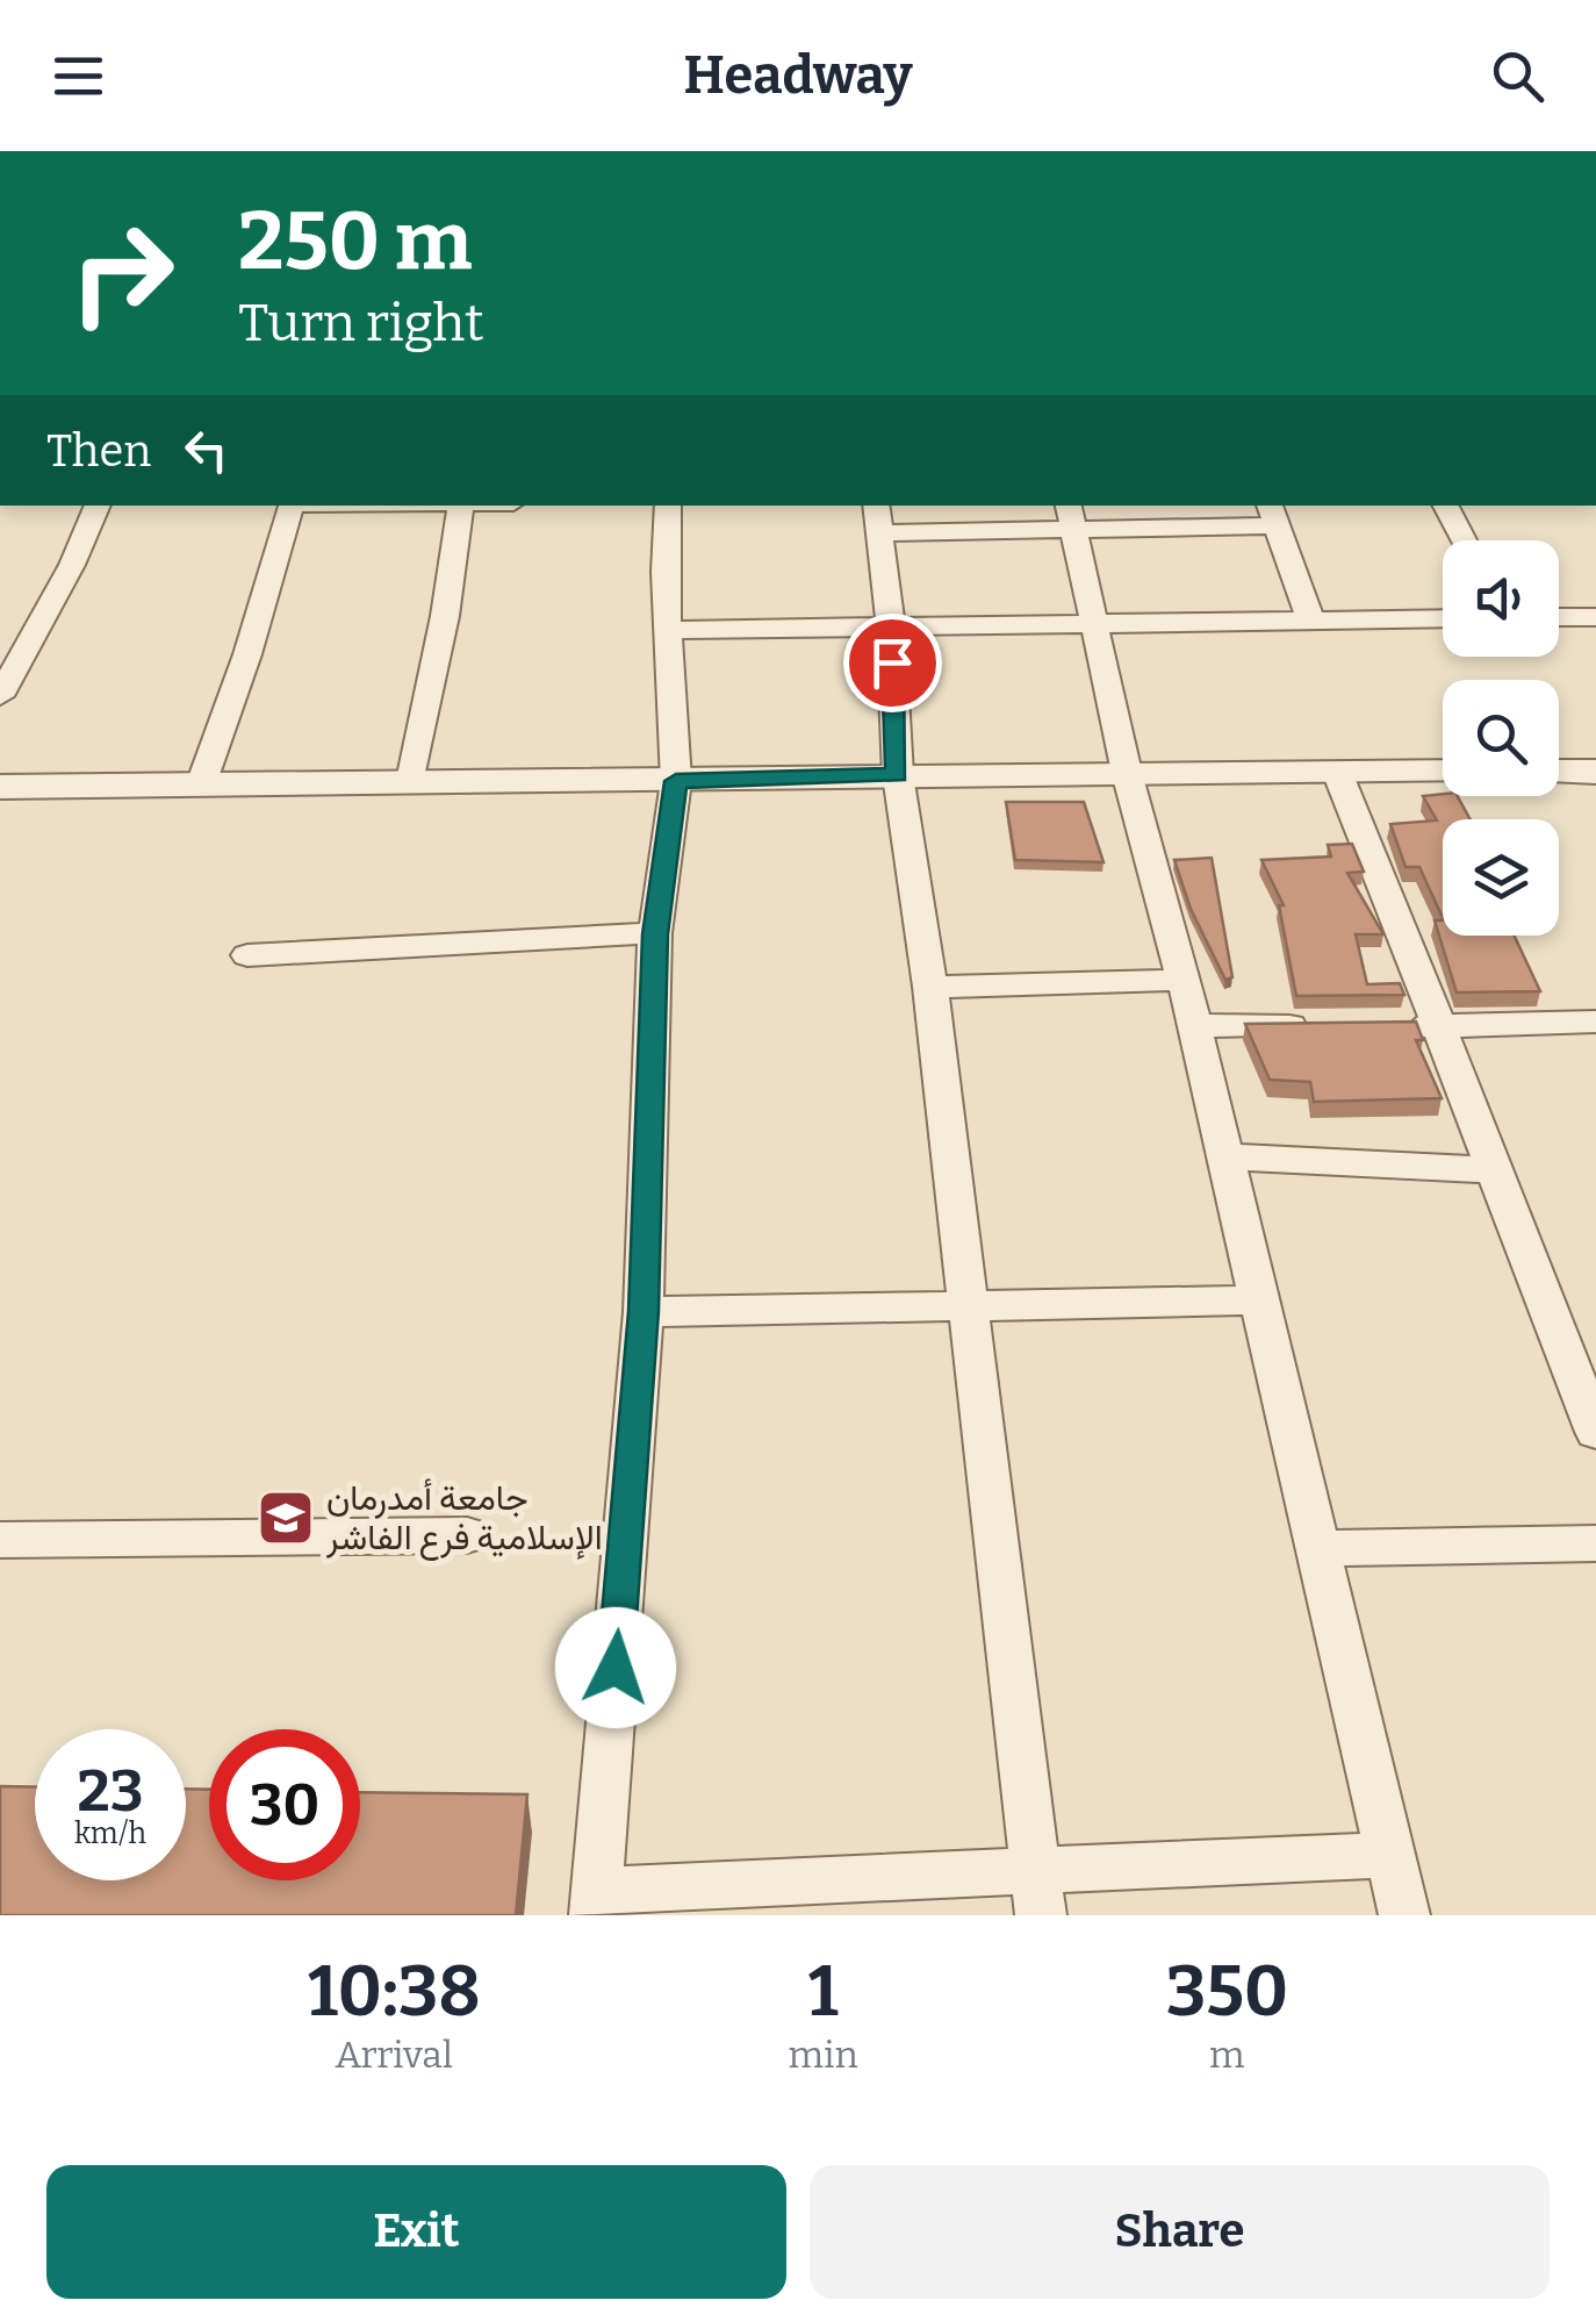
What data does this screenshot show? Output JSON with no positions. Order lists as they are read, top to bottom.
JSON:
{
  "places": {
    "school or university": ["جامعة أمدرمان الإسلامية فرع الفاشر"]
  },
  "page": {
    "header": "Headway",
    "turn": ["250 m", "Turn right"],
    "then": "Then",
    "speed": "23 km/h",
    "limit": "30",
    "eta": [
      "10:38",
      "Arrival",
      "1",
      "min",
      "350",
      "m"
    ],
    "buttons": ["Exit", "Share"]
  }
}
